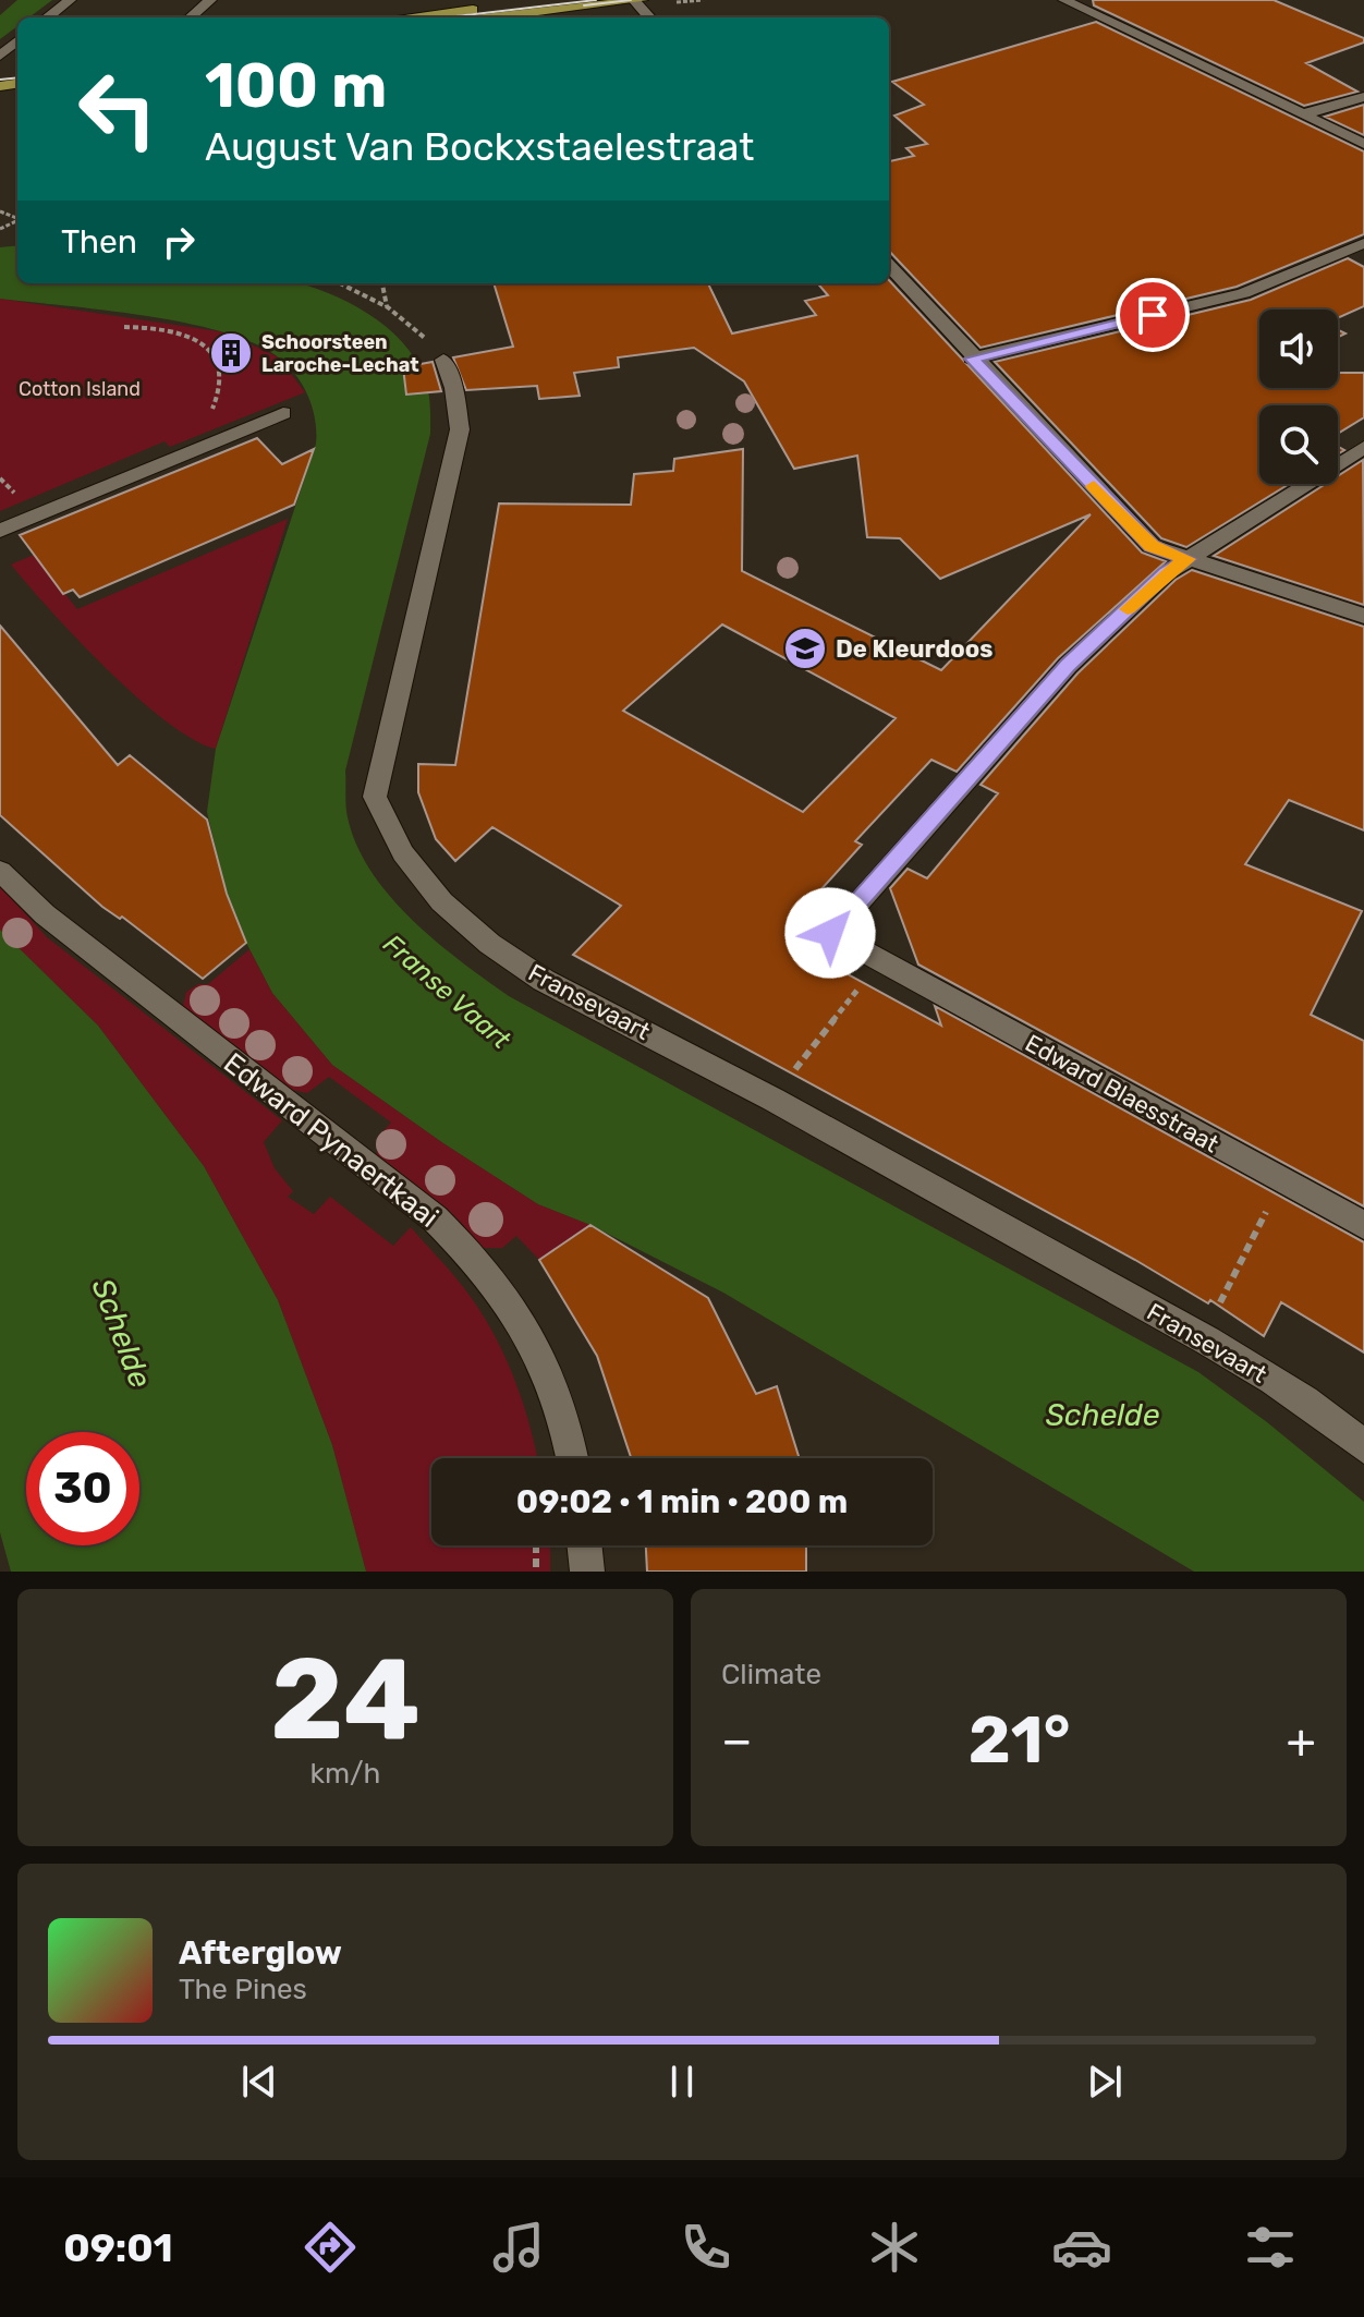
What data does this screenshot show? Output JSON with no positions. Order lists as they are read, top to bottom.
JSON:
{
  "streets": {
    "street": ["Fransevaart", "Edward Blaesstraat", "Edward Pynaertkaai"]
  },
  "water": ["Franse Vaart", "Schelde"],
  "parks": ["Cotton Island"],
  "places": {
    "building": ["Schoorsteen Laroche-Lechat"],
    "school or university": ["De Kleurdoos"]
  },
  "page": {
    "turn": ["100 m", "August Van Bockxstaelestraat"],
    "then": "Then",
    "limit": "30",
    "trip": "09:02 · 1 min · 200 m",
    "tile": [
      ["24", "km/h"],
      "Climate"
    ],
    "heat": ["−", "21°", "+"],
    "song": ["Afterglow", "The Pines"],
    "tabs": "09:01"
  }
}
